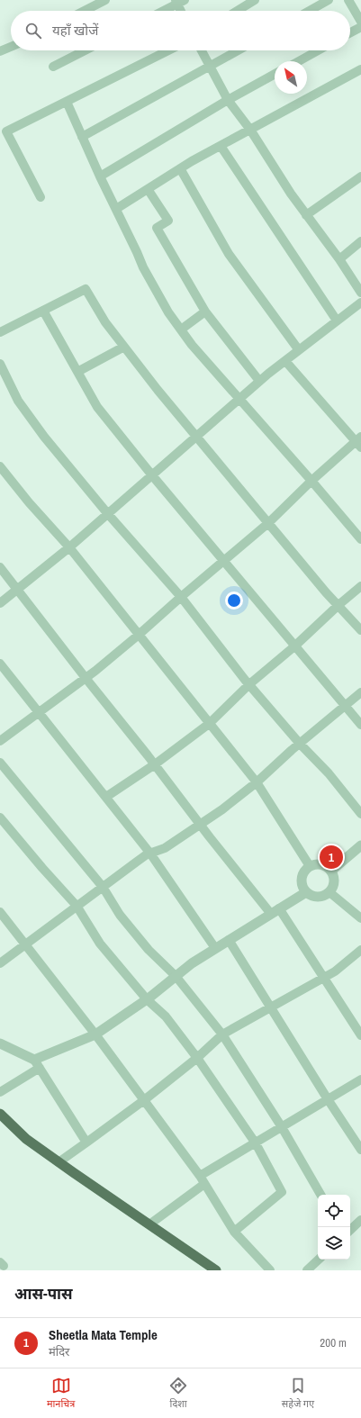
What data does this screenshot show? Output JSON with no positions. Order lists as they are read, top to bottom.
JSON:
{
  "north": "top left",
  "page": {
    "search": "यहाँ खोजें",
    "pins": "1",
    "heading": "आस-पास",
    "list": [
      {
        "mark": "1",
        "name": "Sheetla Mata Temple",
        "note": "मंदिर",
        "value": "200 m"
      }
    ],
    "nav": ["मानचित्र", "दिशा", "सहेजे गए"]
  }
}
